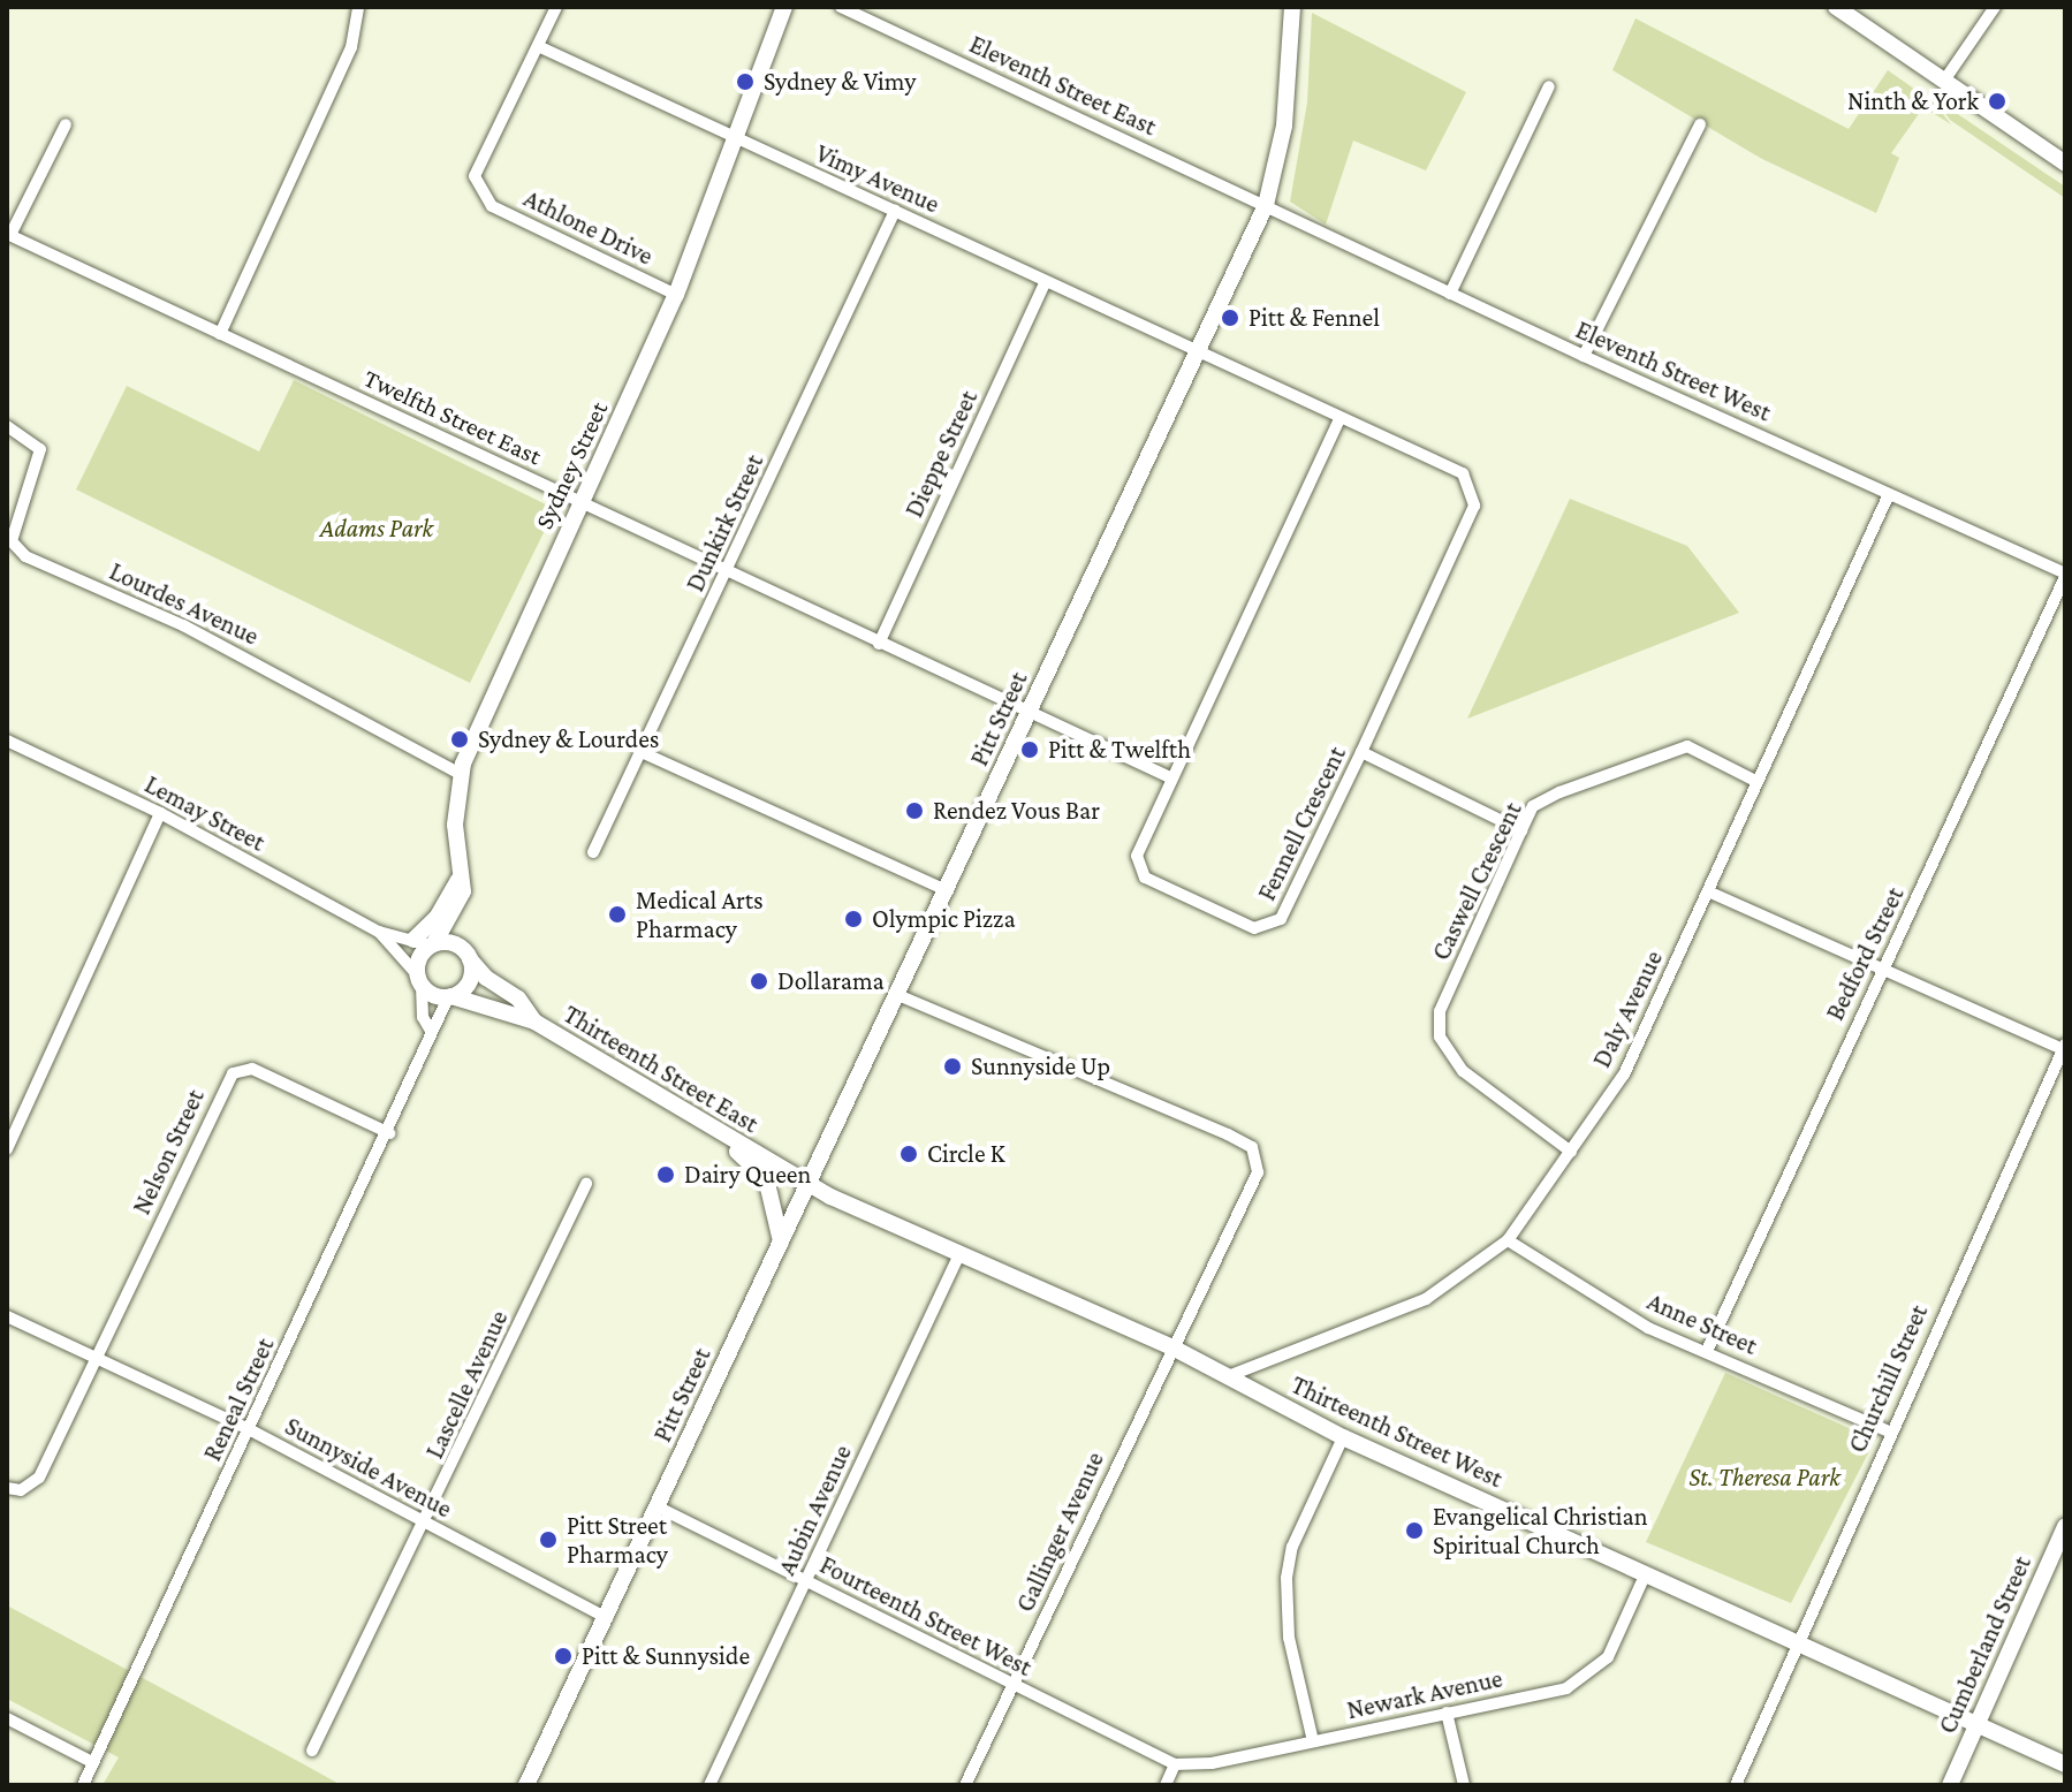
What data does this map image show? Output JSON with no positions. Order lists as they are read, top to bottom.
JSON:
{
  "streets": {
    "street": [
      "Eleventh Street East",
      "Vimy Avenue",
      "Athlone Drive",
      "Eleventh Street West",
      "Twelfth Street East",
      "Dieppe Street",
      "Sydney Street",
      "Dunkirk Street",
      "Lourdes Avenue",
      "Pitt Street",
      "Lemay Street",
      "Fennell Crescent",
      "Caswell Crescent",
      "Bedford Street",
      "Daly Avenue",
      "Thirteenth Street East",
      "Nelson Street",
      "Anne Street",
      "Churchill Street",
      "Lascelle Avenue",
      "Reneal Street",
      "Thirteenth Street West",
      "Sunnyside Avenue",
      "Aubin Avenue",
      "Gallinger Avenue",
      "Fourteenth Street West",
      "Cumberland Street",
      "Newark Avenue"
    ]
  },
  "crossings": [
    ["Eleventh Street East", "Eleventh Street West"],
    ["Eleventh Street East", "Pitt Street"],
    ["Vimy Avenue", "Athlone Drive"],
    ["Vimy Avenue", "Dieppe Street"],
    ["Vimy Avenue", "Sydney Street"],
    ["Vimy Avenue", "Dunkirk Street"],
    ["Vimy Avenue", "Pitt Street"],
    ["Vimy Avenue", "Fennell Crescent"],
    ["Athlone Drive", "Sydney Street"],
    ["Eleventh Street West", "Pitt Street"],
    ["Eleventh Street West", "Bedford Street"],
    ["Eleventh Street West", "Daly Avenue"],
    ["Twelfth Street East", "Dieppe Street"],
    ["Twelfth Street East", "Sydney Street"],
    ["Twelfth Street East", "Dunkirk Street"],
    ["Twelfth Street East", "Pitt Street"],
    ["Twelfth Street East", "Fennell Crescent"],
    ["Sydney Street", "Lourdes Avenue"],
    ["Sydney Street", "Lemay Street"],
    ["Sydney Street", "Thirteenth Street East"],
    ["Sydney Street", "Reneal Street"],
    ["Pitt Street", "Fennell Crescent"],
    ["Pitt Street", "Thirteenth Street East"],
    ["Pitt Street", "Thirteenth Street West"],
    ["Pitt Street", "Sunnyside Avenue"],
    ["Pitt Street", "Gallinger Avenue"],
    ["Pitt Street", "Fourteenth Street West"],
    ["Lemay Street", "Thirteenth Street East"],
    ["Lemay Street", "Reneal Street"],
    ["Caswell Crescent", "Daly Avenue"],
    ["Bedford Street", "Anne Street"],
    ["Daly Avenue", "Anne Street"],
    ["Daly Avenue", "Thirteenth Street West"],
    ["Thirteenth Street East", "Reneal Street"],
    ["Thirteenth Street East", "Thirteenth Street West"],
    ["Nelson Street", "Reneal Street"],
    ["Nelson Street", "Sunnyside Avenue"],
    ["Anne Street", "Churchill Street"],
    ["Churchill Street", "Thirteenth Street West"],
    ["Lascelle Avenue", "Sunnyside Avenue"],
    ["Reneal Street", "Sunnyside Avenue"],
    ["Thirteenth Street West", "Aubin Avenue"],
    ["Thirteenth Street West", "Gallinger Avenue"],
    ["Thirteenth Street West", "Cumberland Street"],
    ["Thirteenth Street West", "Newark Avenue"],
    ["Aubin Avenue", "Fourteenth Street West"],
    ["Gallinger Avenue", "Fourteenth Street West"],
    ["Fourteenth Street West", "Newark Avenue"]
  ],
  "parks": ["Adams Park", "St. Theresa Park"],
  "places": [
    "Sydney & Vimy",
    "Ninth & York",
    "Pitt & Fennel",
    "Sydney & Lourdes",
    "Pitt & Twelfth",
    "Rendez Vous Bar",
    "Medical Arts Pharmacy",
    "Olympic Pizza",
    "Dollarama",
    "Sunnyside Up",
    "Circle K",
    "Dairy Queen",
    "Evangelical Christian Spiritual Church",
    "Pitt Street Pharmacy",
    "Pitt & Sunnyside"
  ]
}
